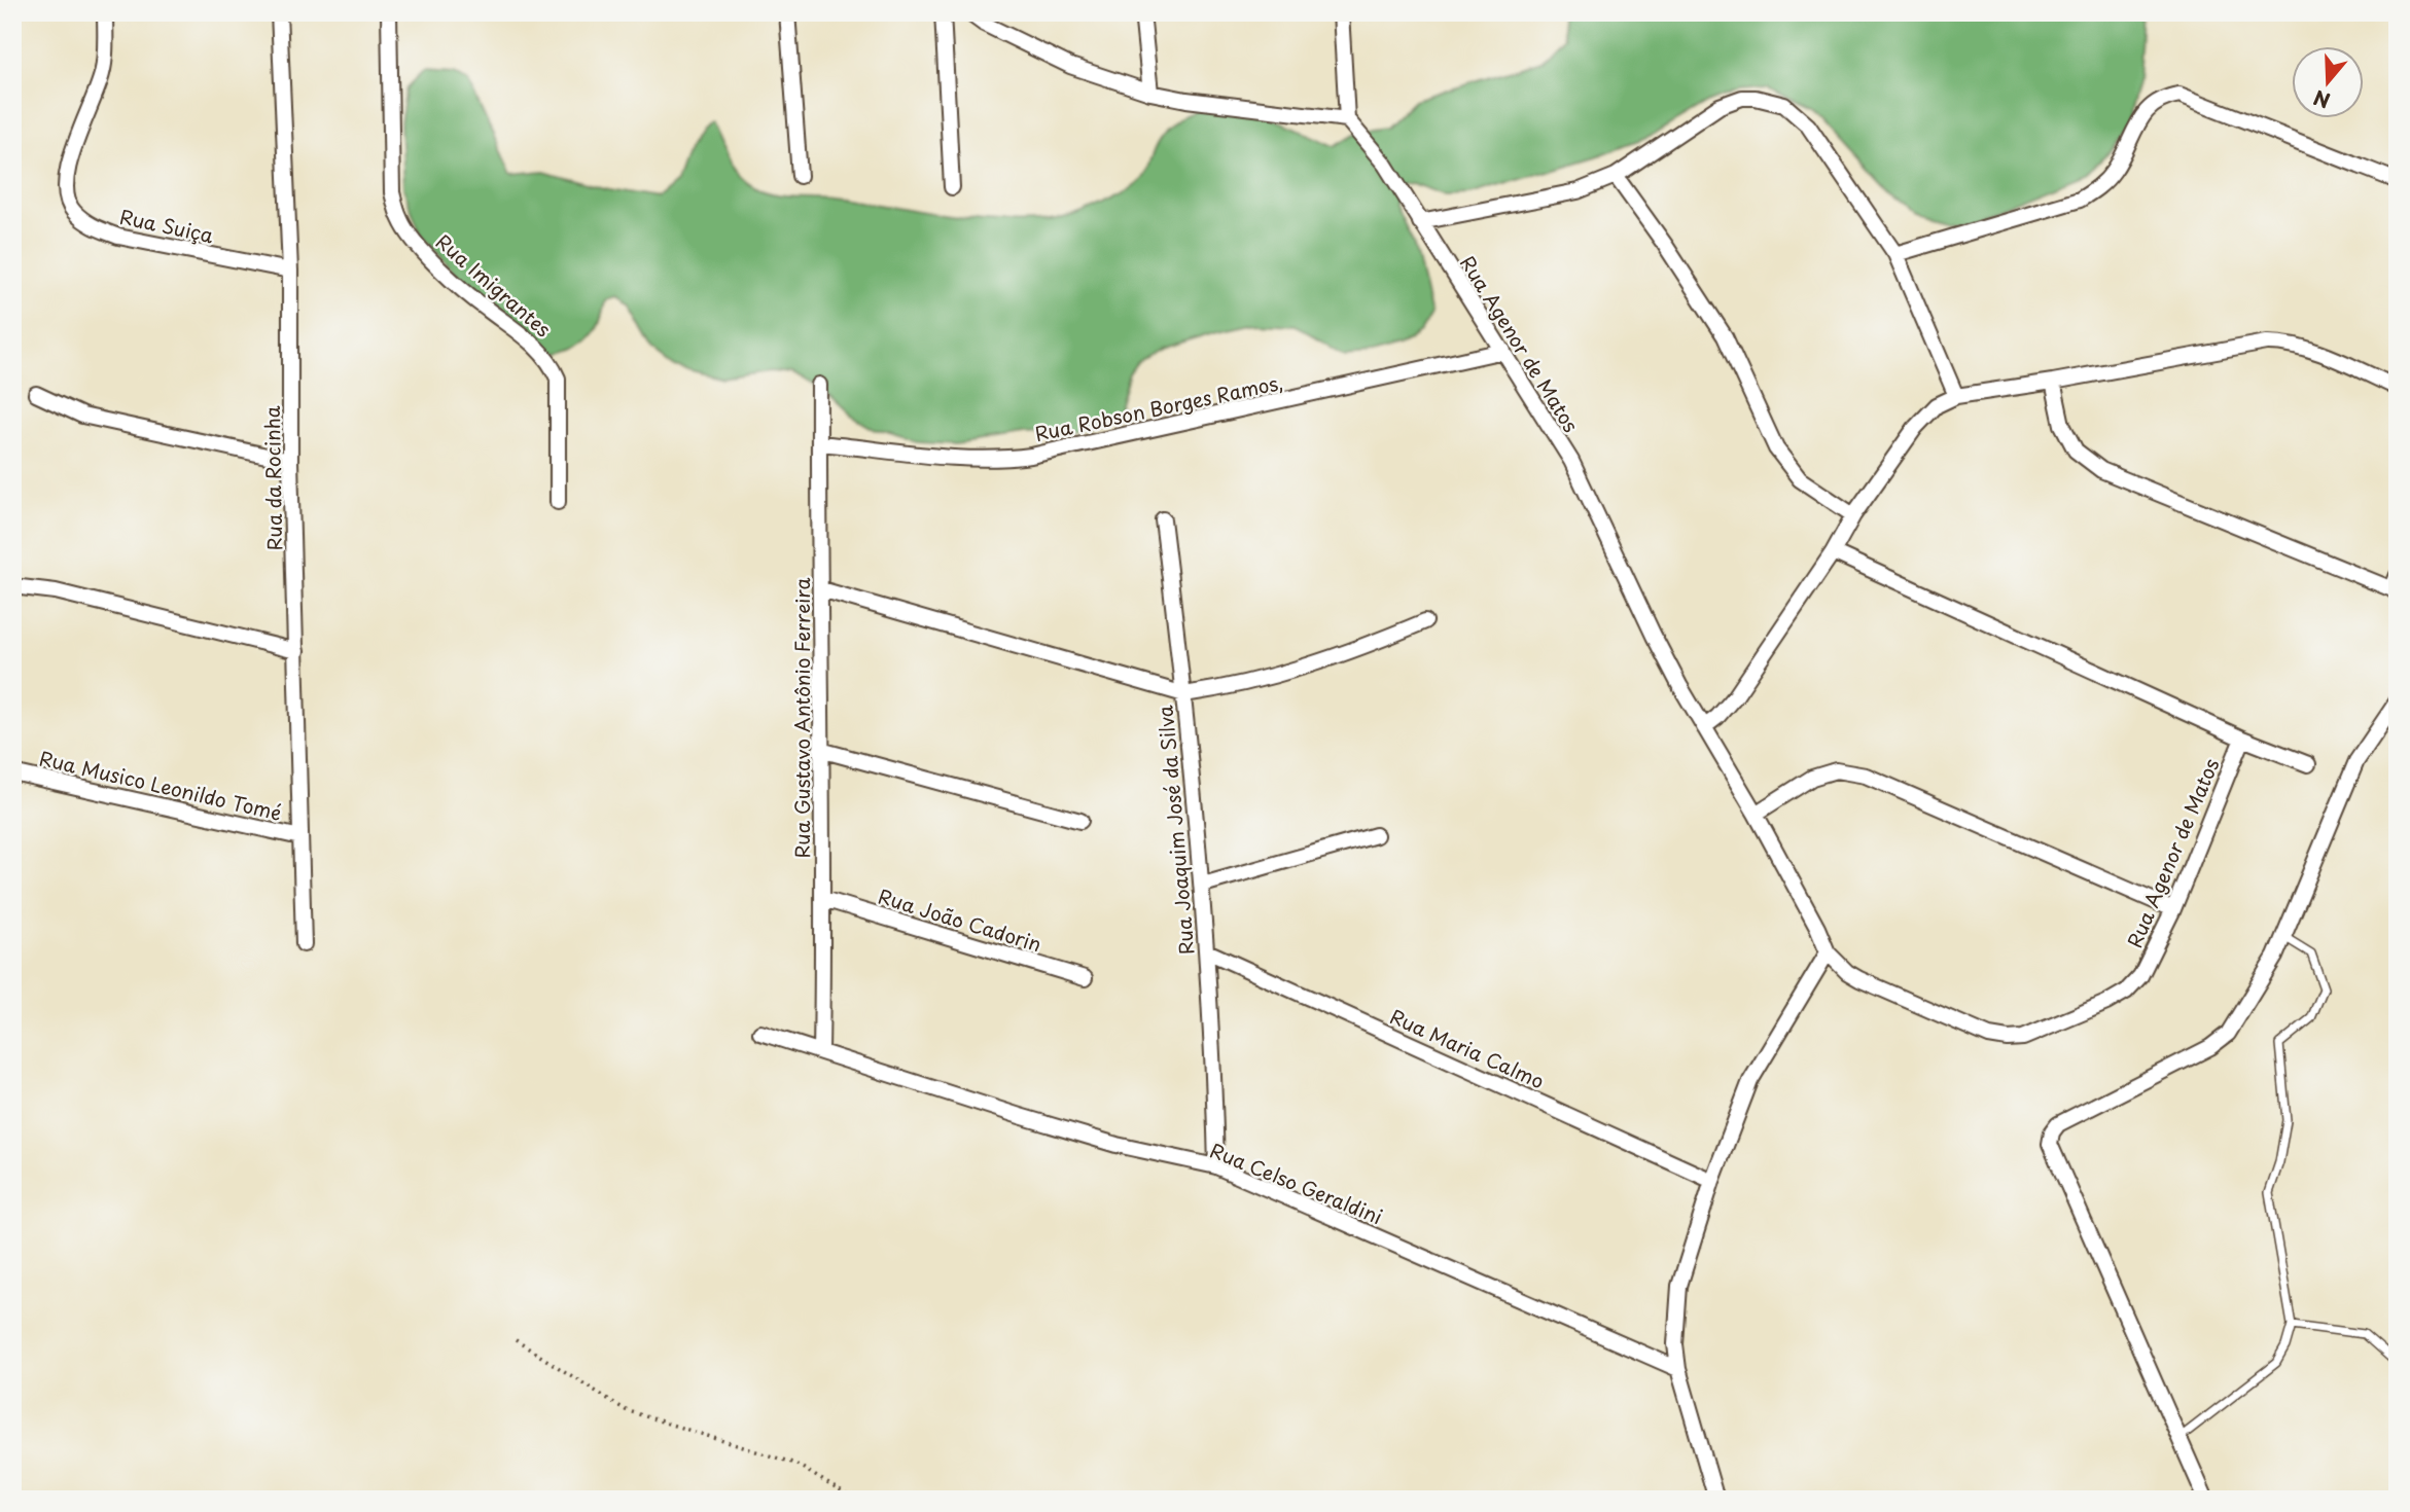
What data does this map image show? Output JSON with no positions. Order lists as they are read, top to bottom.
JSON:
{
  "streets": {
    "street": [
      "Rua Suiça",
      "Rua Imigrantes",
      "Rua Agenor de Matos",
      "Rua Robson Borges Ramos,",
      "Rua da Rocinha",
      "Rua Gustavo Antônio Ferreira",
      "Rua Musico Leonildo Tomé",
      "Rua Joaquim José da Silva",
      "Rua João Cadorin",
      "Rua Maria Calmo",
      "Rua Celso Geraldini"
    ]
  },
  "crossings": [
    ["Rua Suiça", "Rua da Rocinha"],
    ["Rua Agenor de Matos", "Rua Robson Borges Ramos,"],
    ["Rua Robson Borges Ramos,", "Rua Gustavo Antônio Ferreira"],
    ["Rua da Rocinha", "Rua Musico Leonildo Tomé"],
    ["Rua Gustavo Antônio Ferreira", "Rua Joaquim José da Silva"],
    ["Rua Gustavo Antônio Ferreira", "Rua João Cadorin"],
    ["Rua Gustavo Antônio Ferreira", "Rua Celso Geraldini"],
    ["Rua Joaquim José da Silva", "Rua Maria Calmo"],
    ["Rua Joaquim José da Silva", "Rua Celso Geraldini"]
  ],
  "north": "bottom"
}
